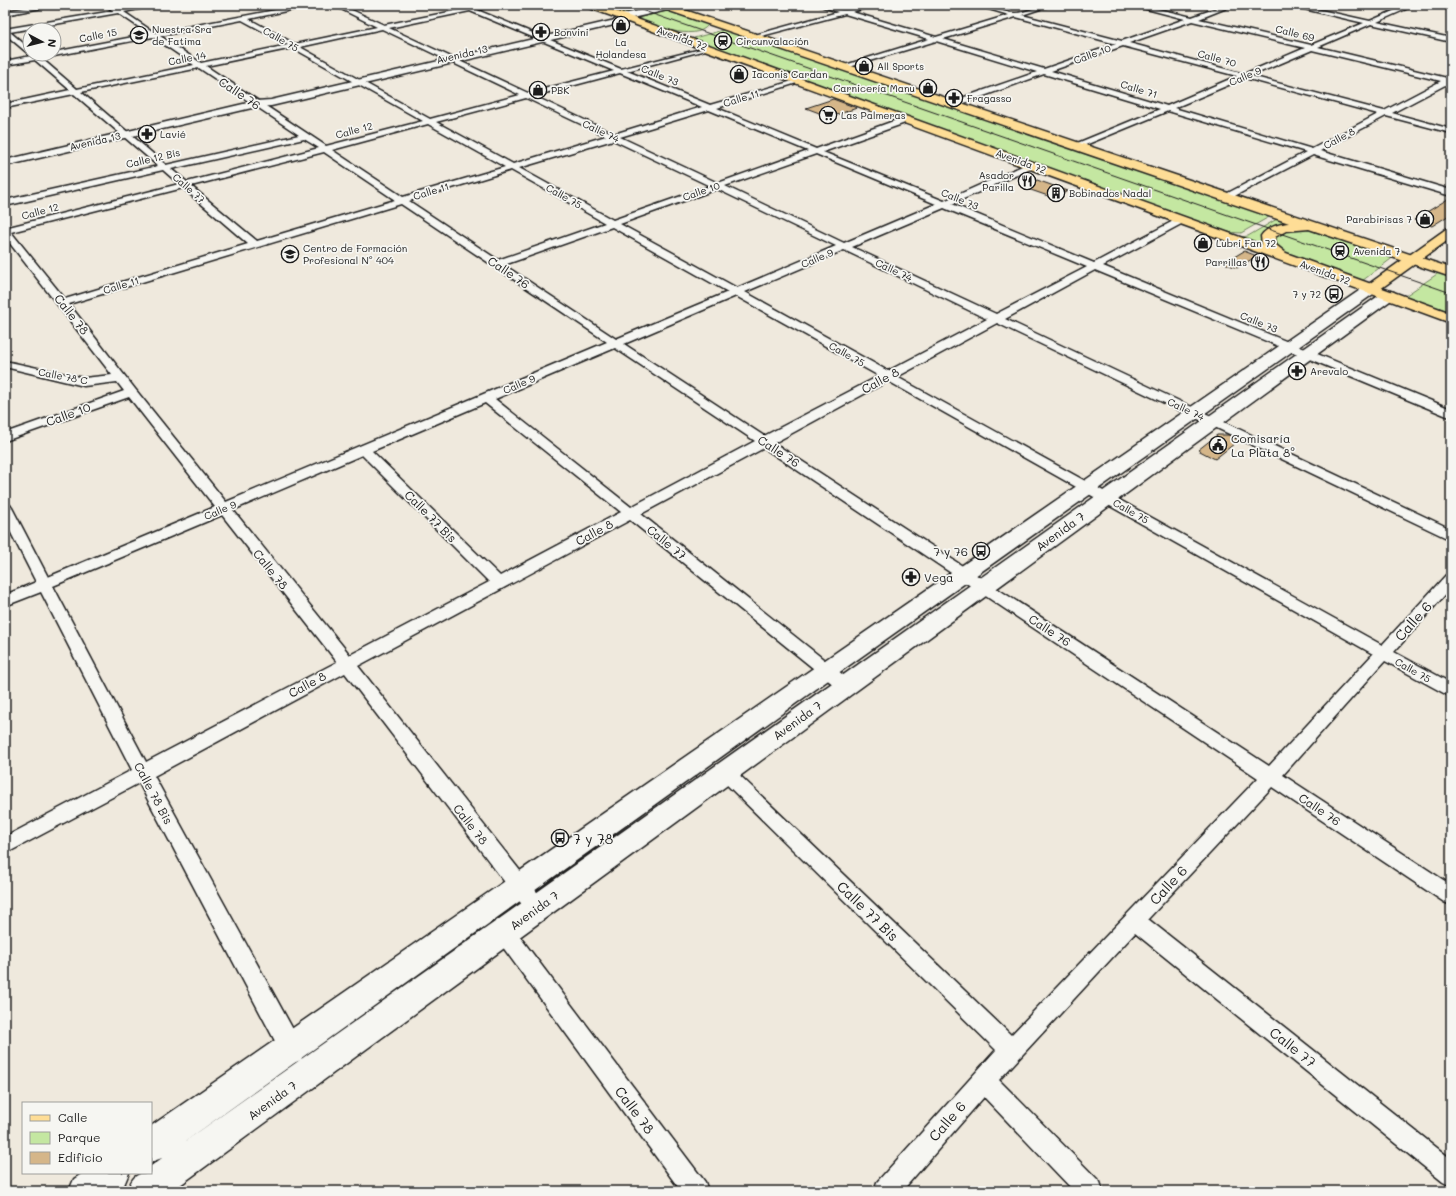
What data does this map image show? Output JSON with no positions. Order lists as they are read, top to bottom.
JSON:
{
  "streets": {
    "main road": ["Avenida 72", "Avenida 13", "Avenida 7"],
    "street": [
      "Calle 69",
      "Calle 15",
      "Calle 75",
      "Calle 10",
      "Calle 14",
      "Calle 70",
      "Calle 73",
      "Calle 9",
      "Calle 71",
      "Calle 76",
      "Calle 11",
      "Calle 12",
      "Calle 74",
      "Calle 8",
      "Calle 12 Bis",
      "Calle 77",
      "Calle 78",
      "Calle 78 C",
      "Calle 77 Bis",
      "Calle 6",
      "Calle 78 Bis"
    ]
  },
  "crossings": [
    ["Calle 69", "Calle 10"],
    ["Calle 69", "Calle 9"],
    ["Calle 69", "Calle 8"],
    ["Calle 15", "Calle 75"],
    ["Calle 15", "Calle 76"],
    ["Avenida 72", "Avenida 13"],
    ["Avenida 72", "Calle 10"],
    ["Avenida 72", "Calle 9"],
    ["Avenida 72", "Calle 11"],
    ["Avenida 72", "Calle 12"],
    ["Avenida 72", "Calle 8"],
    ["Avenida 72", "Avenida 7"],
    ["Calle 75", "Avenida 13"],
    ["Calle 75", "Calle 10"],
    ["Calle 75", "Calle 14"],
    ["Calle 75", "Calle 9"],
    ["Calle 75", "Calle 11"],
    ["Calle 75", "Calle 12"],
    ["Calle 75", "Calle 8"],
    ["Calle 75", "Avenida 7"],
    ["Calle 75", "Calle 6"],
    ["Avenida 13", "Calle 73"],
    ["Avenida 13", "Calle 76"],
    ["Avenida 13", "Calle 74"],
    ["Avenida 13", "Calle 77"],
    ["Calle 10", "Calle 70"],
    ["Calle 10", "Calle 73"],
    ["Calle 10", "Calle 71"],
    ["Calle 10", "Calle 76"],
    ["Calle 10", "Calle 74"],
    ["Calle 10", "Calle 78"],
    ["Calle 14", "Calle 73"],
    ["Calle 14", "Calle 76"],
    ["Calle 14", "Calle 74"],
    ["Calle 14", "Calle 77"],
    ["Calle 70", "Calle 9"],
    ["Calle 70", "Calle 8"],
    ["Calle 73", "Calle 9"],
    ["Calle 73", "Calle 11"],
    ["Calle 73", "Calle 12"],
    ["Calle 73", "Calle 8"],
    ["Calle 73", "Avenida 7"],
    ["Calle 9", "Calle 71"],
    ["Calle 9", "Calle 76"],
    ["Calle 9", "Calle 74"],
    ["Calle 9", "Calle 77"],
    ["Calle 9", "Calle 78"],
    ["Calle 9", "Calle 77 Bis"],
    ["Calle 9", "Calle 78 Bis"],
    ["Calle 71", "Calle 8"],
    ["Calle 76", "Calle 11"],
    ["Calle 76", "Calle 12"],
    ["Calle 76", "Calle 8"],
    ["Calle 76", "Calle 12 Bis"],
    ["Calle 76", "Avenida 7"],
    ["Calle 76", "Calle 6"],
    ["Calle 11", "Calle 74"],
    ["Calle 11", "Calle 77"],
    ["Calle 11", "Calle 78"],
    ["Calle 12", "Calle 74"],
    ["Calle 12", "Calle 77"],
    ["Calle 12", "Calle 78"],
    ["Calle 74", "Calle 8"],
    ["Calle 74", "Avenida 7"],
    ["Calle 8", "Calle 77"],
    ["Calle 8", "Calle 78"],
    ["Calle 8", "Calle 77 Bis"],
    ["Calle 8", "Calle 78 Bis"],
    ["Calle 12 Bis", "Calle 77"],
    ["Calle 77", "Avenida 7"],
    ["Calle 77", "Calle 6"],
    ["Calle 78", "Calle 78 C"],
    ["Calle 78", "Avenida 7"],
    ["Calle 77 Bis", "Avenida 7"],
    ["Calle 77 Bis", "Calle 6"],
    ["Avenida 7", "Calle 78 Bis"]
  ],
  "places": {
    "shop": [
      "La Holandesa",
      "All Sports",
      "Iaconis Cardan",
      "Carnicería Manu",
      "PBK",
      "Parabirisas 7",
      "Lubri Fan 72"
    ],
    "pharmacy": [
      "Bonvini",
      "Fragasso",
      "Lavié",
      "Arevalo",
      "Vega"
    ],
    "school or university": ["Nuestra Sra de Fatima", "Centro de Formación Profesional N° 404"],
    "station": ["Circunvalación", "Avenida 7"],
    "supermarket": ["Las Palmeras"],
    "restaurant": ["Asador Parilla", "Parrillas"],
    "building": ["Bobinados Nadal"],
    "bus stop": ["7 y 72", "7 y 76", "7 y 78"],
    "public building": ["Comisaría La Plata 8°"]
  },
  "legend": ["Calle", "Parque", "Edificio"],
  "north": "right"
}
